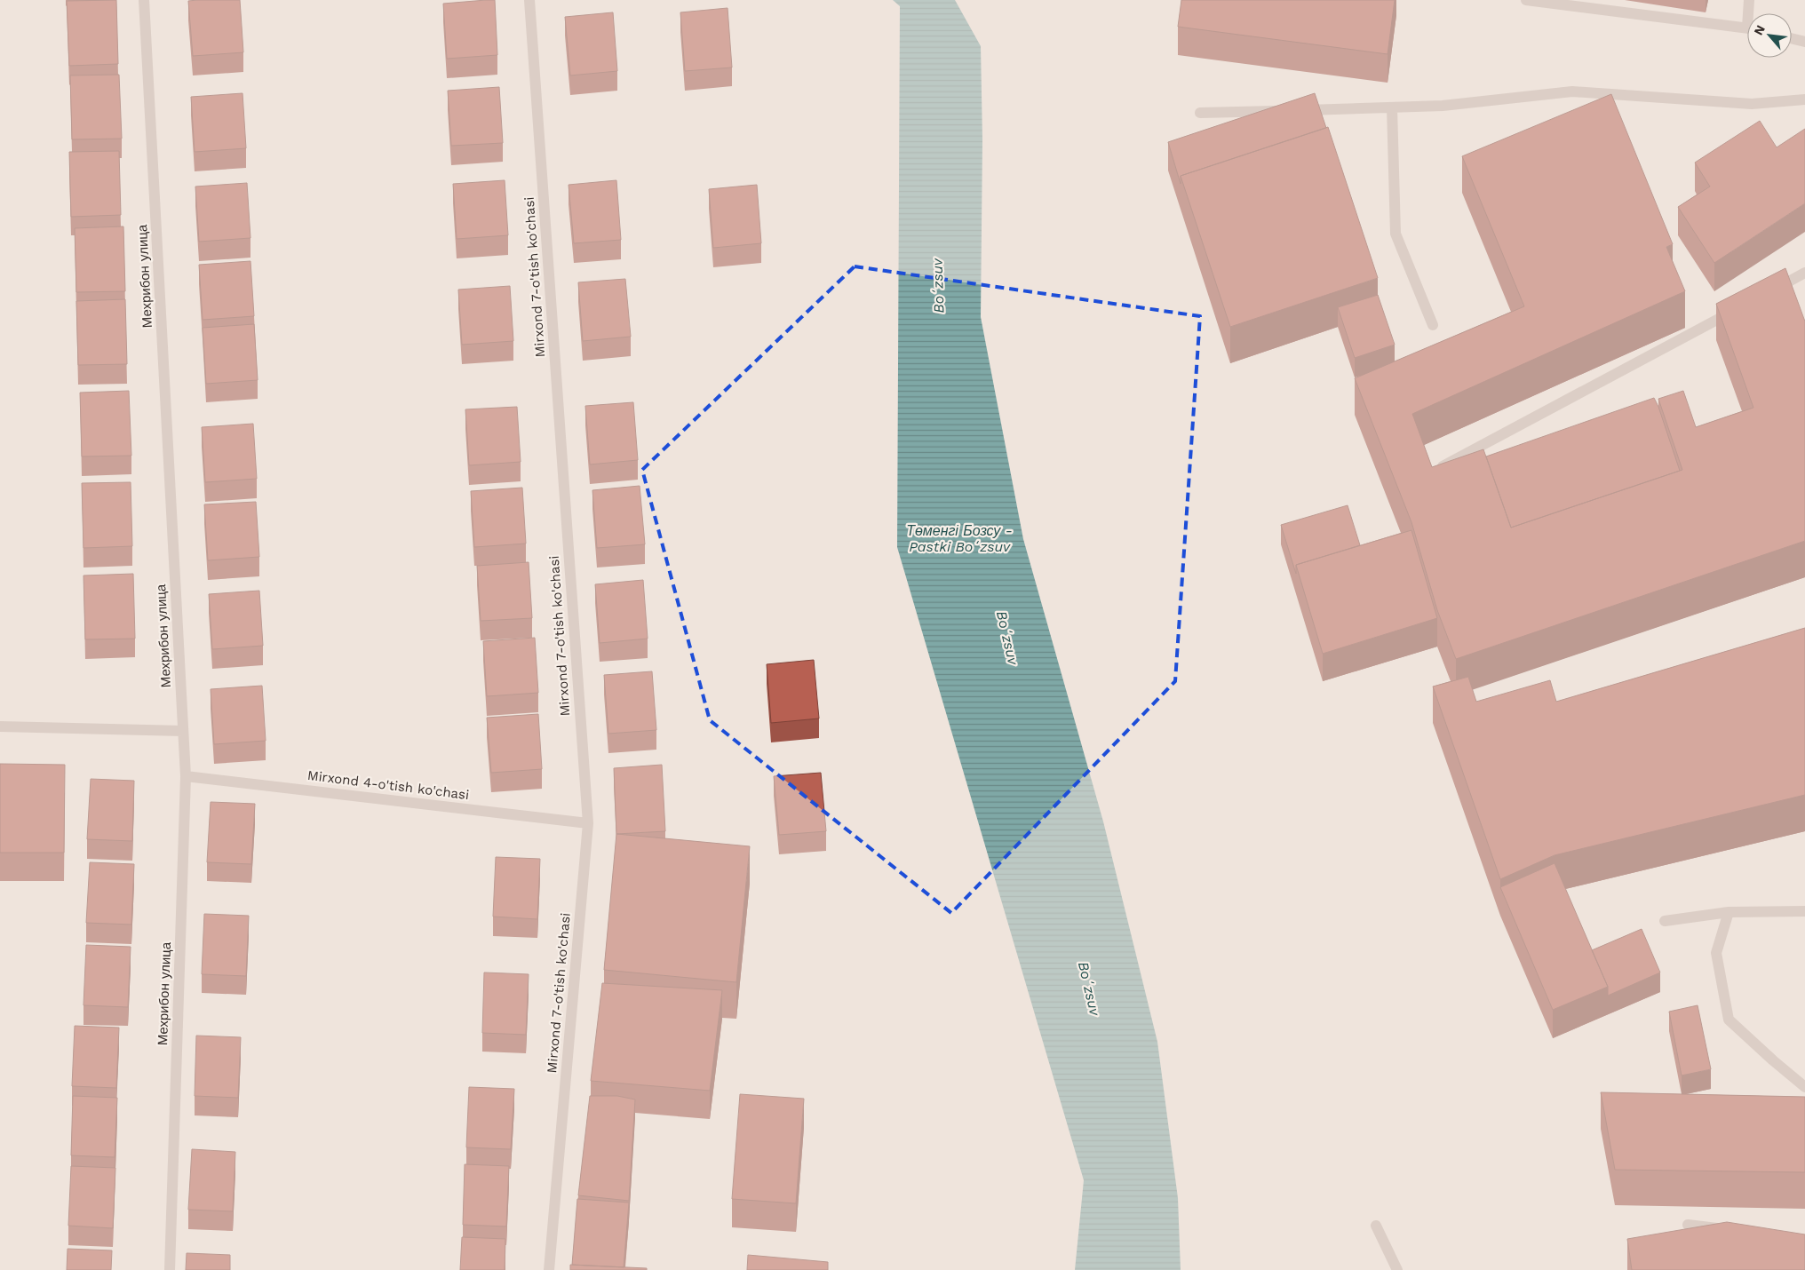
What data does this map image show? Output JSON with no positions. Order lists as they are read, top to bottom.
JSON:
{
  "streets": {
    "street": ["Мехрибон улица", "Mirxond 7-o'tish ko'chasi", "Mirxond 4-o'tish ko'chasi"]
  },
  "crossings": [
    ["Мехрибон улица", "Mirxond 4-o'tish ko'chasi"],
    ["Mirxond 7-o'tish ko'chasi", "Mirxond 4-o'tish ko'chasi"]
  ],
  "water": ["Boʻzsuv", "Төменгі Бозсу - Pastki Boʻzsuv"],
  "north": "top left"
}
